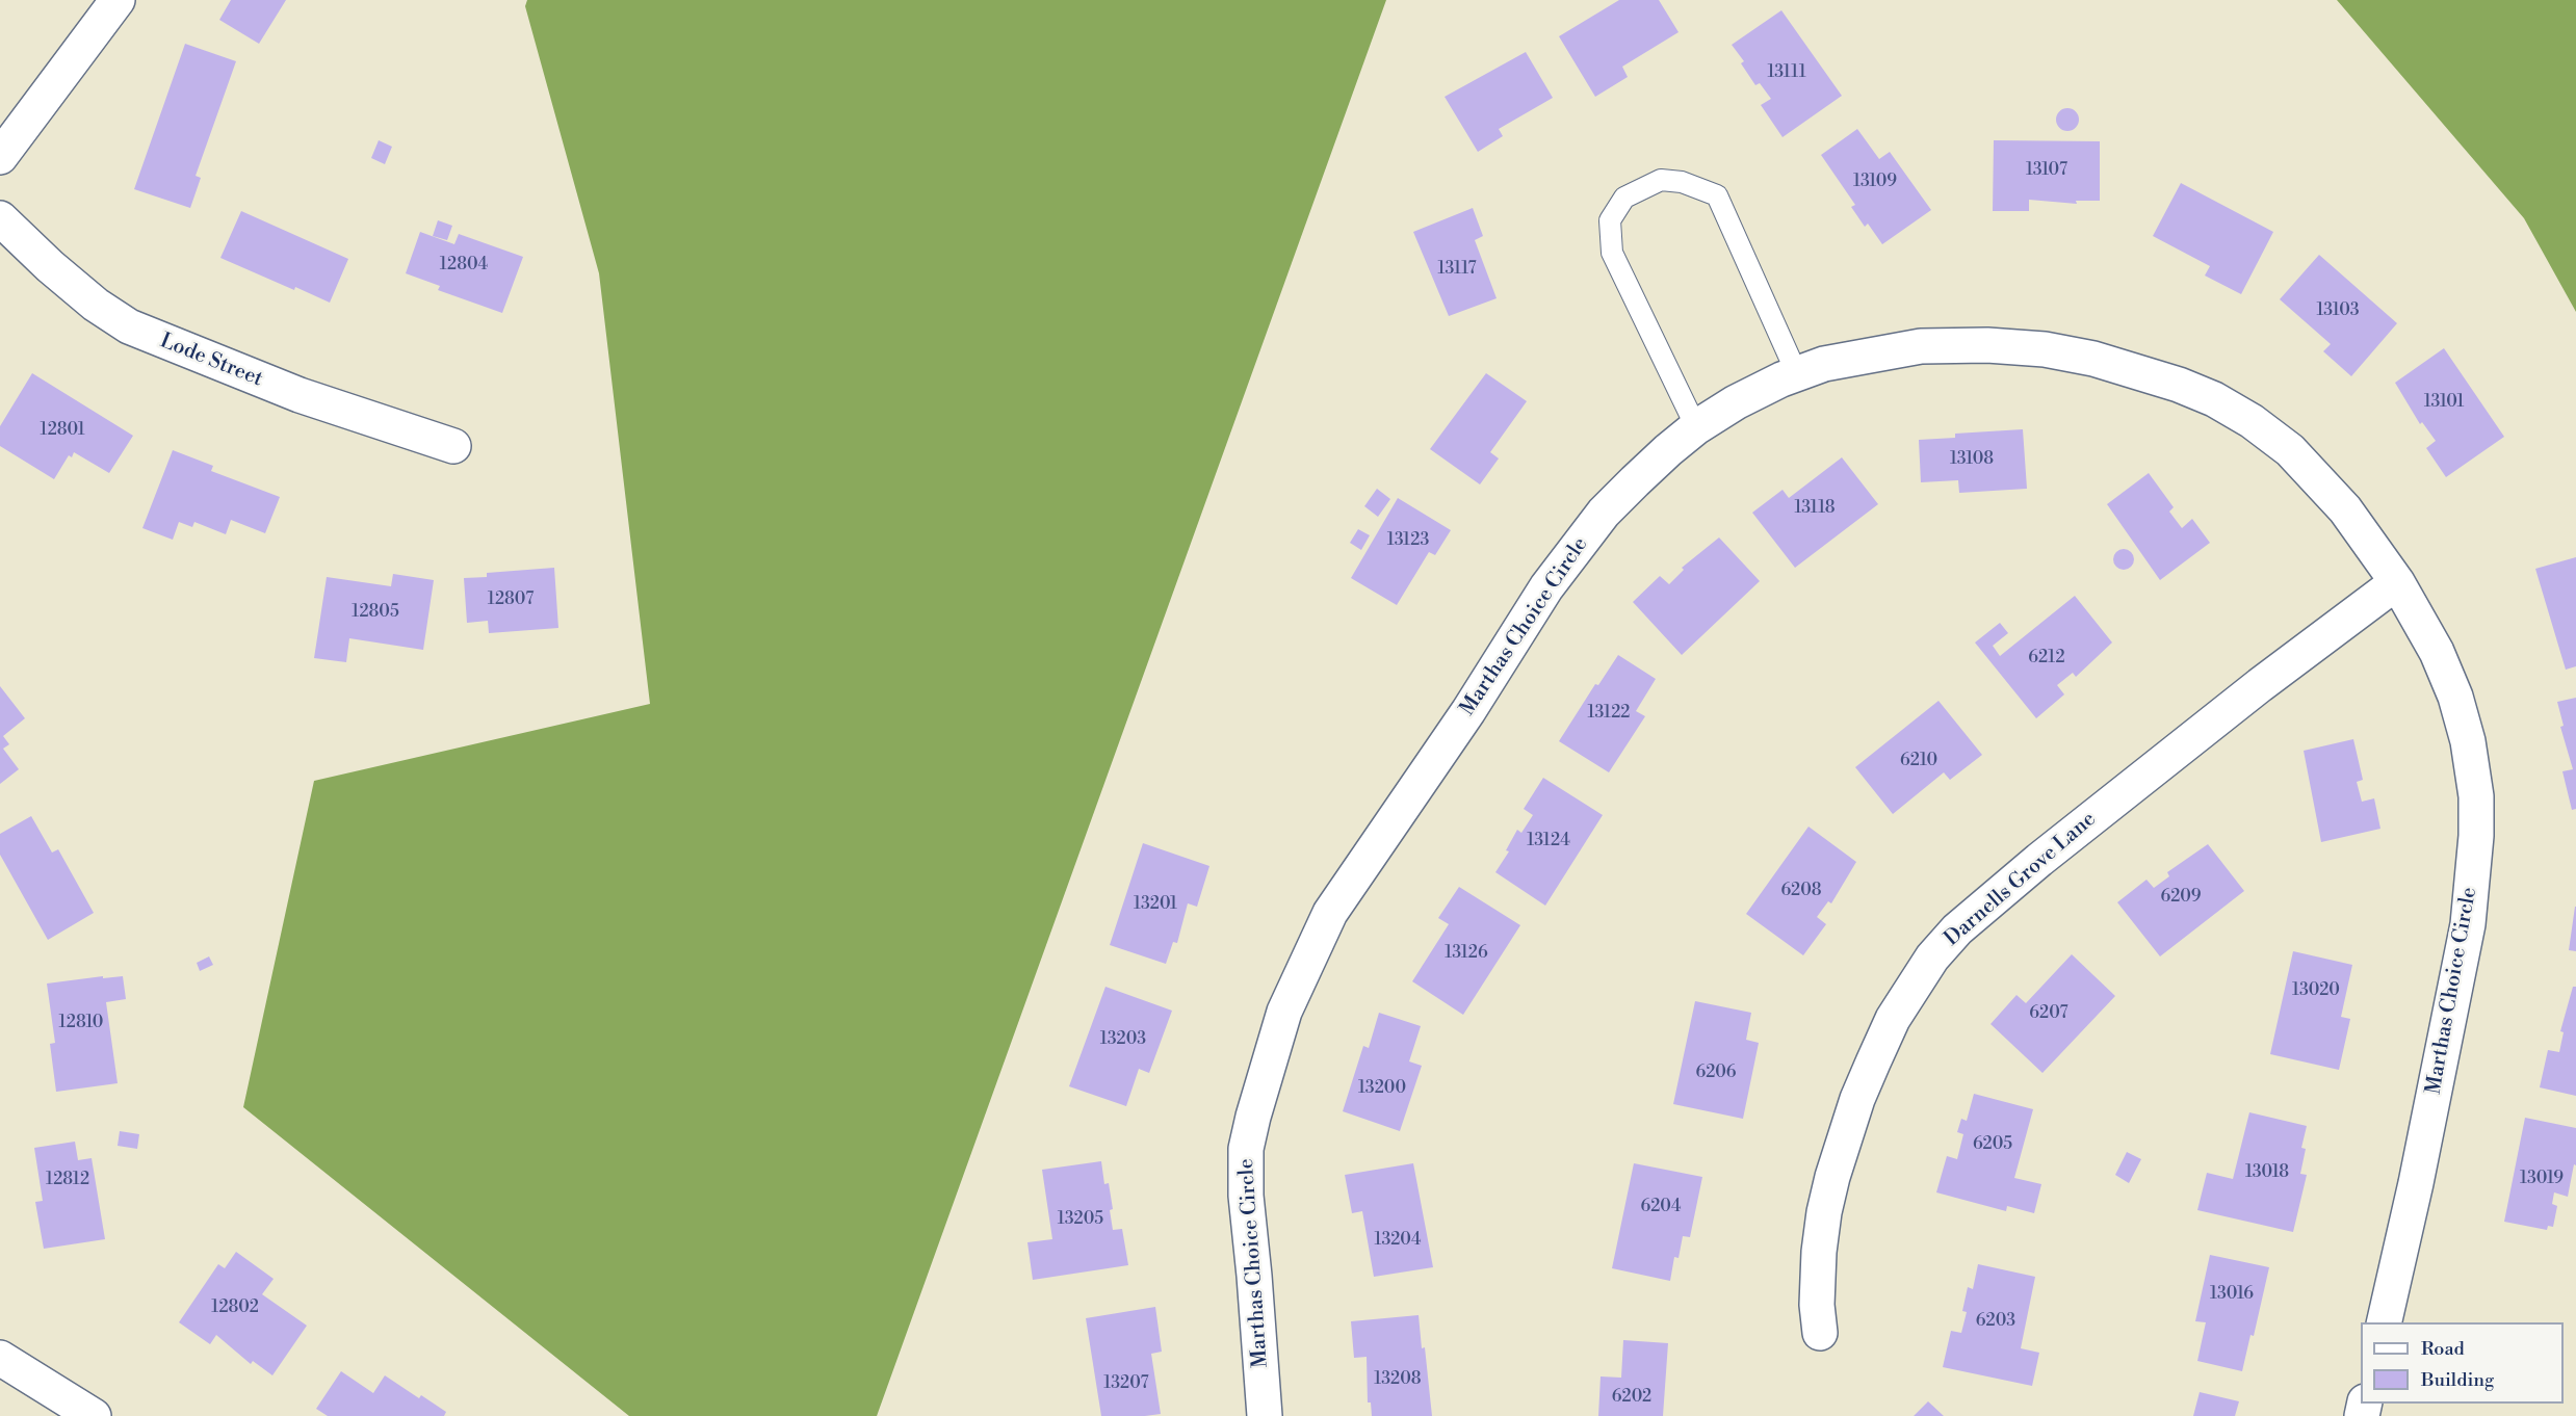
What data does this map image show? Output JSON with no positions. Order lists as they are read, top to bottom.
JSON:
{
  "streets": {
    "street": ["Lode Street", "Marthas Choice Circle", "Darnells Grove Lane"]
  },
  "crossings": [
    ["Marthas Choice Circle", "Darnells Grove Lane"]
  ],
  "house_numbers": [
    "13111",
    "13107",
    "13109",
    "12804",
    "13117",
    "13103",
    "13101",
    "12801",
    "13108",
    "13118",
    "13123",
    "12807",
    "12805",
    "6212",
    "13122",
    "6210",
    "13124",
    "6208",
    "6209",
    "13201",
    "13126",
    "13020",
    "6207",
    "12810",
    "13203",
    "6206",
    "13200",
    "6205",
    "13018",
    "13019",
    "12812",
    "6204",
    "13205",
    "13204",
    "13016",
    "12802",
    "6203",
    "13208",
    "13207",
    "6202"
  ],
  "legend": ["Road", "Building"]
}
